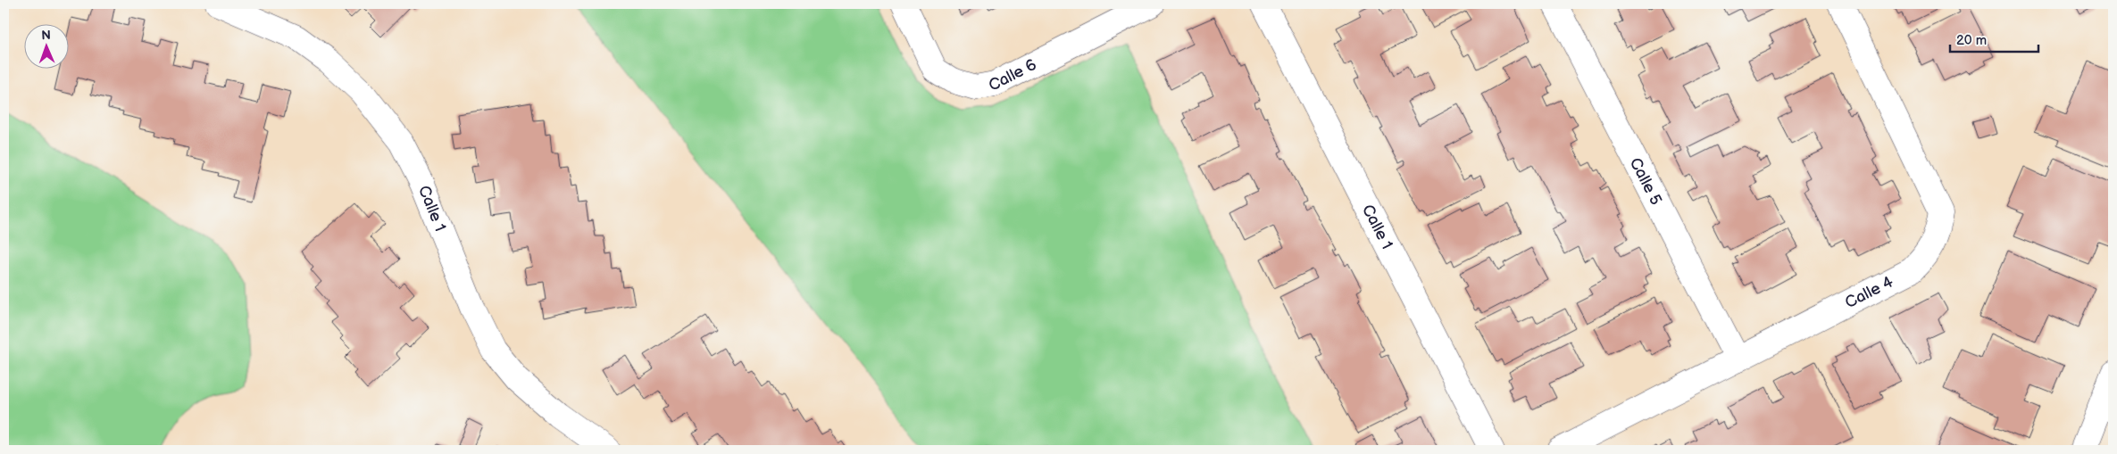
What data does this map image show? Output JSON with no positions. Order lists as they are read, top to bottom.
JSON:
{
  "streets": {
    "street": [
      "Calle 6",
      "Calle 5",
      "Calle 1",
      "Calle 4"
    ]
  },
  "crossings": [
    ["Calle 5", "Calle 4"]
  ],
  "scale_bar": "20 m",
  "north": "top"
}
